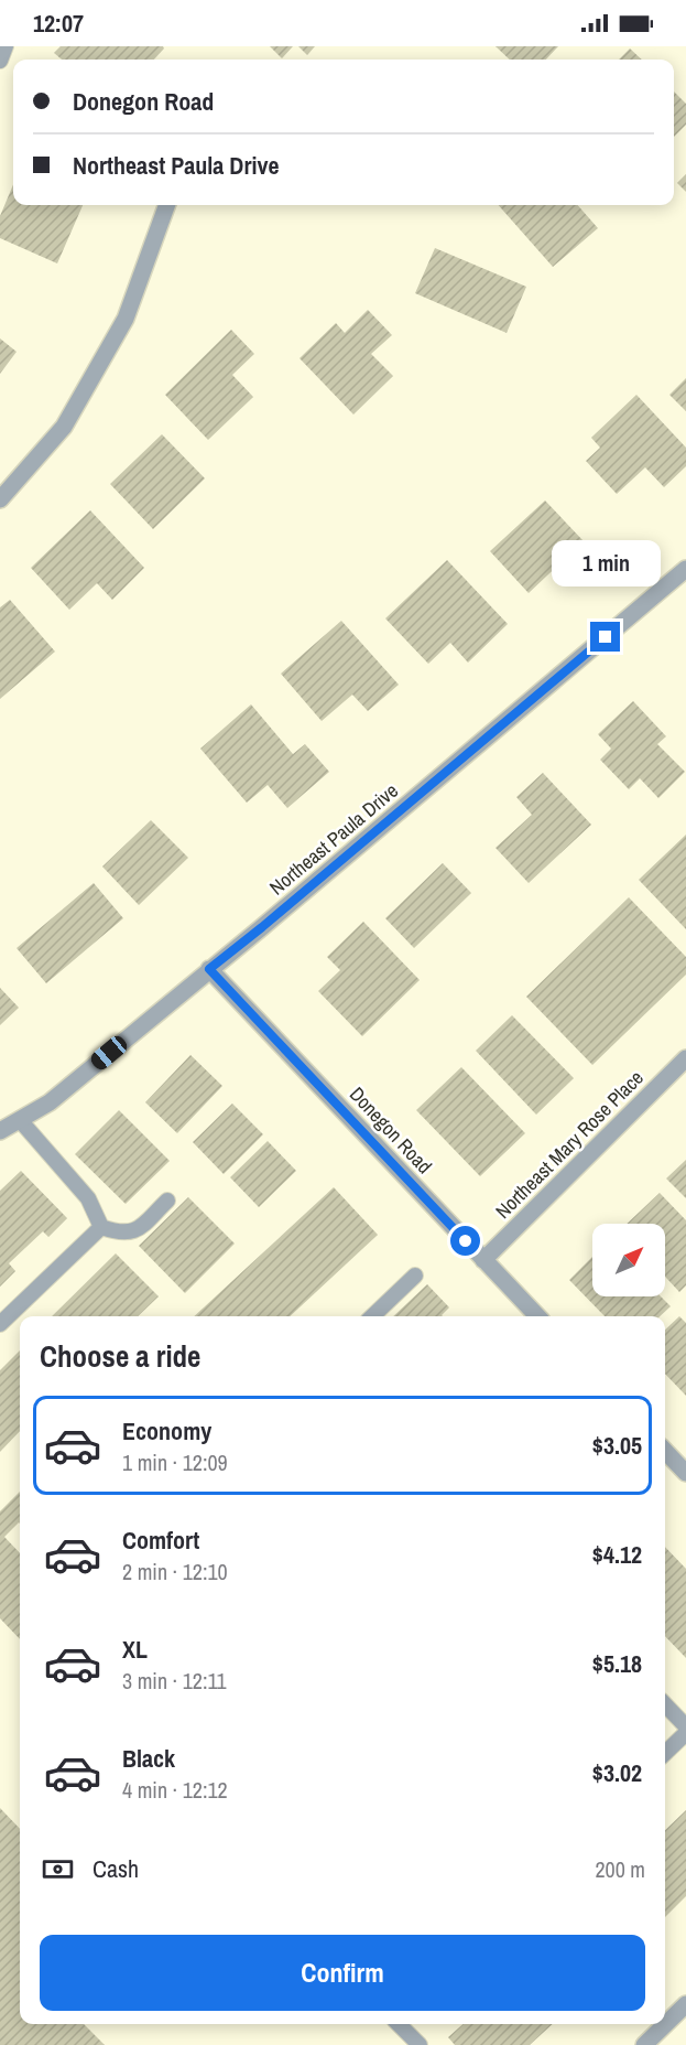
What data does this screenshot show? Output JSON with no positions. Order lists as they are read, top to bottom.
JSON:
{
  "streets": {
    "street": ["Northeast Paula Drive", "Donegon Road", "Northeast Mary Rose Place"]
  },
  "crossings": [
    ["Northeast Paula Drive", "Donegon Road"],
    ["Donegon Road", "Northeast Mary Rose Place"]
  ],
  "north": "top right",
  "page": {
    "status": "12:07",
    "banner": ["Donegon Road", "Northeast Paula Drive"],
    "bubble": "1 min",
    "heading": "Choose a ride",
    "list": [
      {
        "name": "Economy",
        "note": "1 min · 12:09",
        "value": "$3.05"
      },
      {
        "name": "Comfort",
        "note": "2 min · 12:10",
        "value": "$4.12"
      },
      {
        "name": "XL",
        "note": "3 min · 12:11",
        "value": "$5.18"
      },
      {
        "name": "Black",
        "note": "4 min · 12:12",
        "value": "$3.02"
      }
    ],
    "pay": ["Cash", "200 m"],
    "buttons": "Confirm"
  }
}
